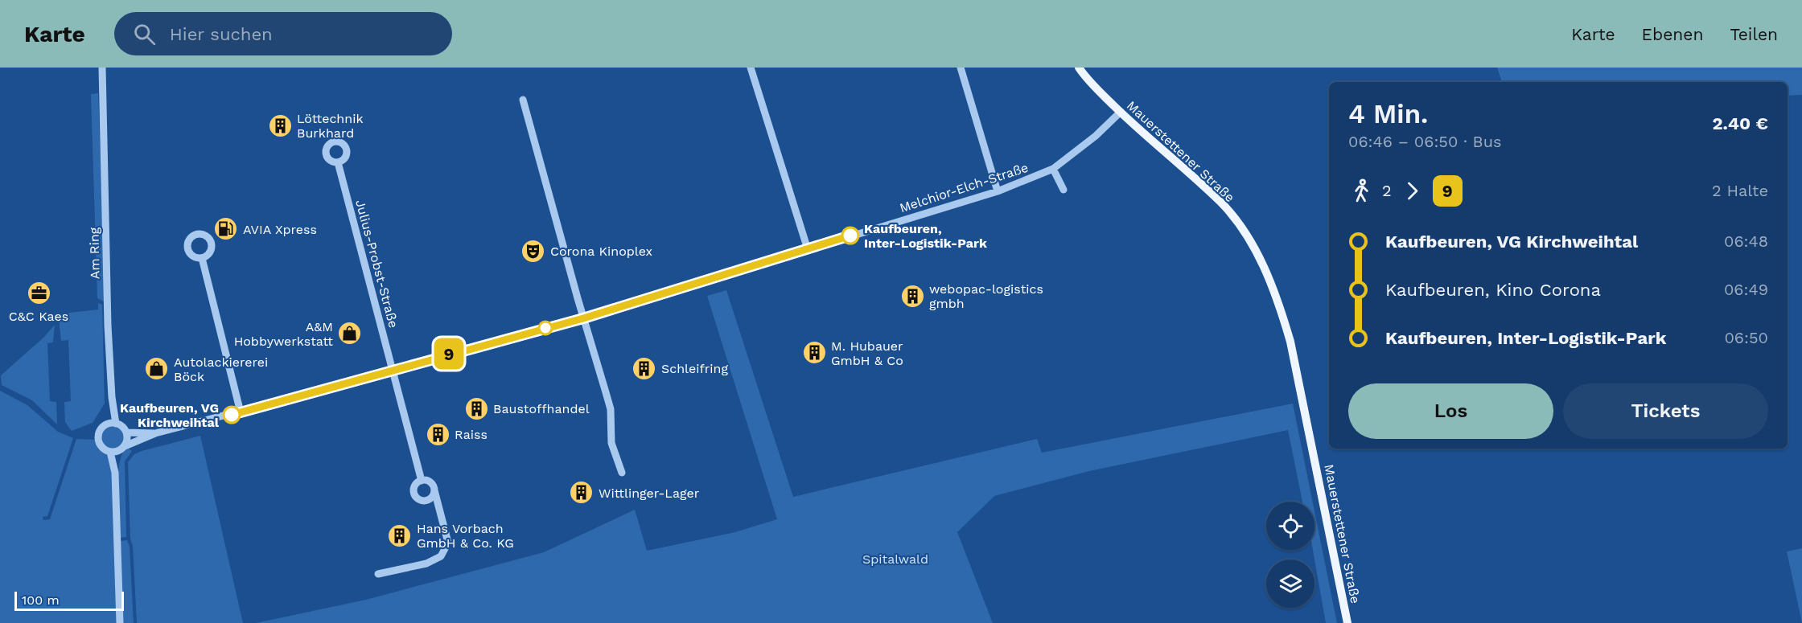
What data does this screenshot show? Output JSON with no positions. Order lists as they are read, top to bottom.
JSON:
{
  "streets": {
    "main road": ["Mauerstettener Straße"],
    "street": ["Melchior-Elch-Straße", "Am Ring", "Julius-Probst-Straße"]
  },
  "crossings": [
    ["Mauerstettener Straße", "Melchior-Elch-Straße"],
    ["Melchior-Elch-Straße", "Am Ring"],
    ["Melchior-Elch-Straße", "Julius-Probst-Straße"]
  ],
  "parks": ["Spitalwald"],
  "places": {
    "building": [
      "Löttechnik Burkhard",
      "webopac-logistics gmbh",
      "M. Hubauer GmbH & Co",
      "Schleifring",
      "Baustoffhandel",
      "Raiss",
      "Wittlinger-Lager",
      "Hans Vorbach GmbH & Co. KG"
    ],
    "fuel station": ["AVIA Xpress"],
    "other": ["Kaufbeuren, Inter-Logistik-Park", "Kaufbeuren, VG Kirchweihtal"],
    "theatre": ["Corona Kinoplex"],
    "office": ["C&C Kaes"],
    "shop": ["A&M Hobbywerkstatt", "Autolackiererei Böck"]
  },
  "lines": ["bus line 9"],
  "scale_bar": "100 m",
  "page": {
    "header": "Karte",
    "search": "Hier suchen",
    "nav": ["Karte", "Ebenen", "Teilen"],
    "on_map": "9",
    "heading": ["4 Min.", "06:46 – 06:50 · Bus", "2.40 €"],
    "legs": ["2", "9", "2 Halte"],
    "list": [
      {
        "name": "Kaufbeuren, VG Kirchweihtal",
        "value": "06:48"
      },
      {
        "name": "Kaufbeuren, Kino Corona",
        "value": "06:49"
      },
      {
        "name": "Kaufbeuren, Inter-Logistik-Park",
        "value": "06:50"
      }
    ],
    "buttons": ["Los", "Tickets"],
    "scale": "100 m"
  }
}
